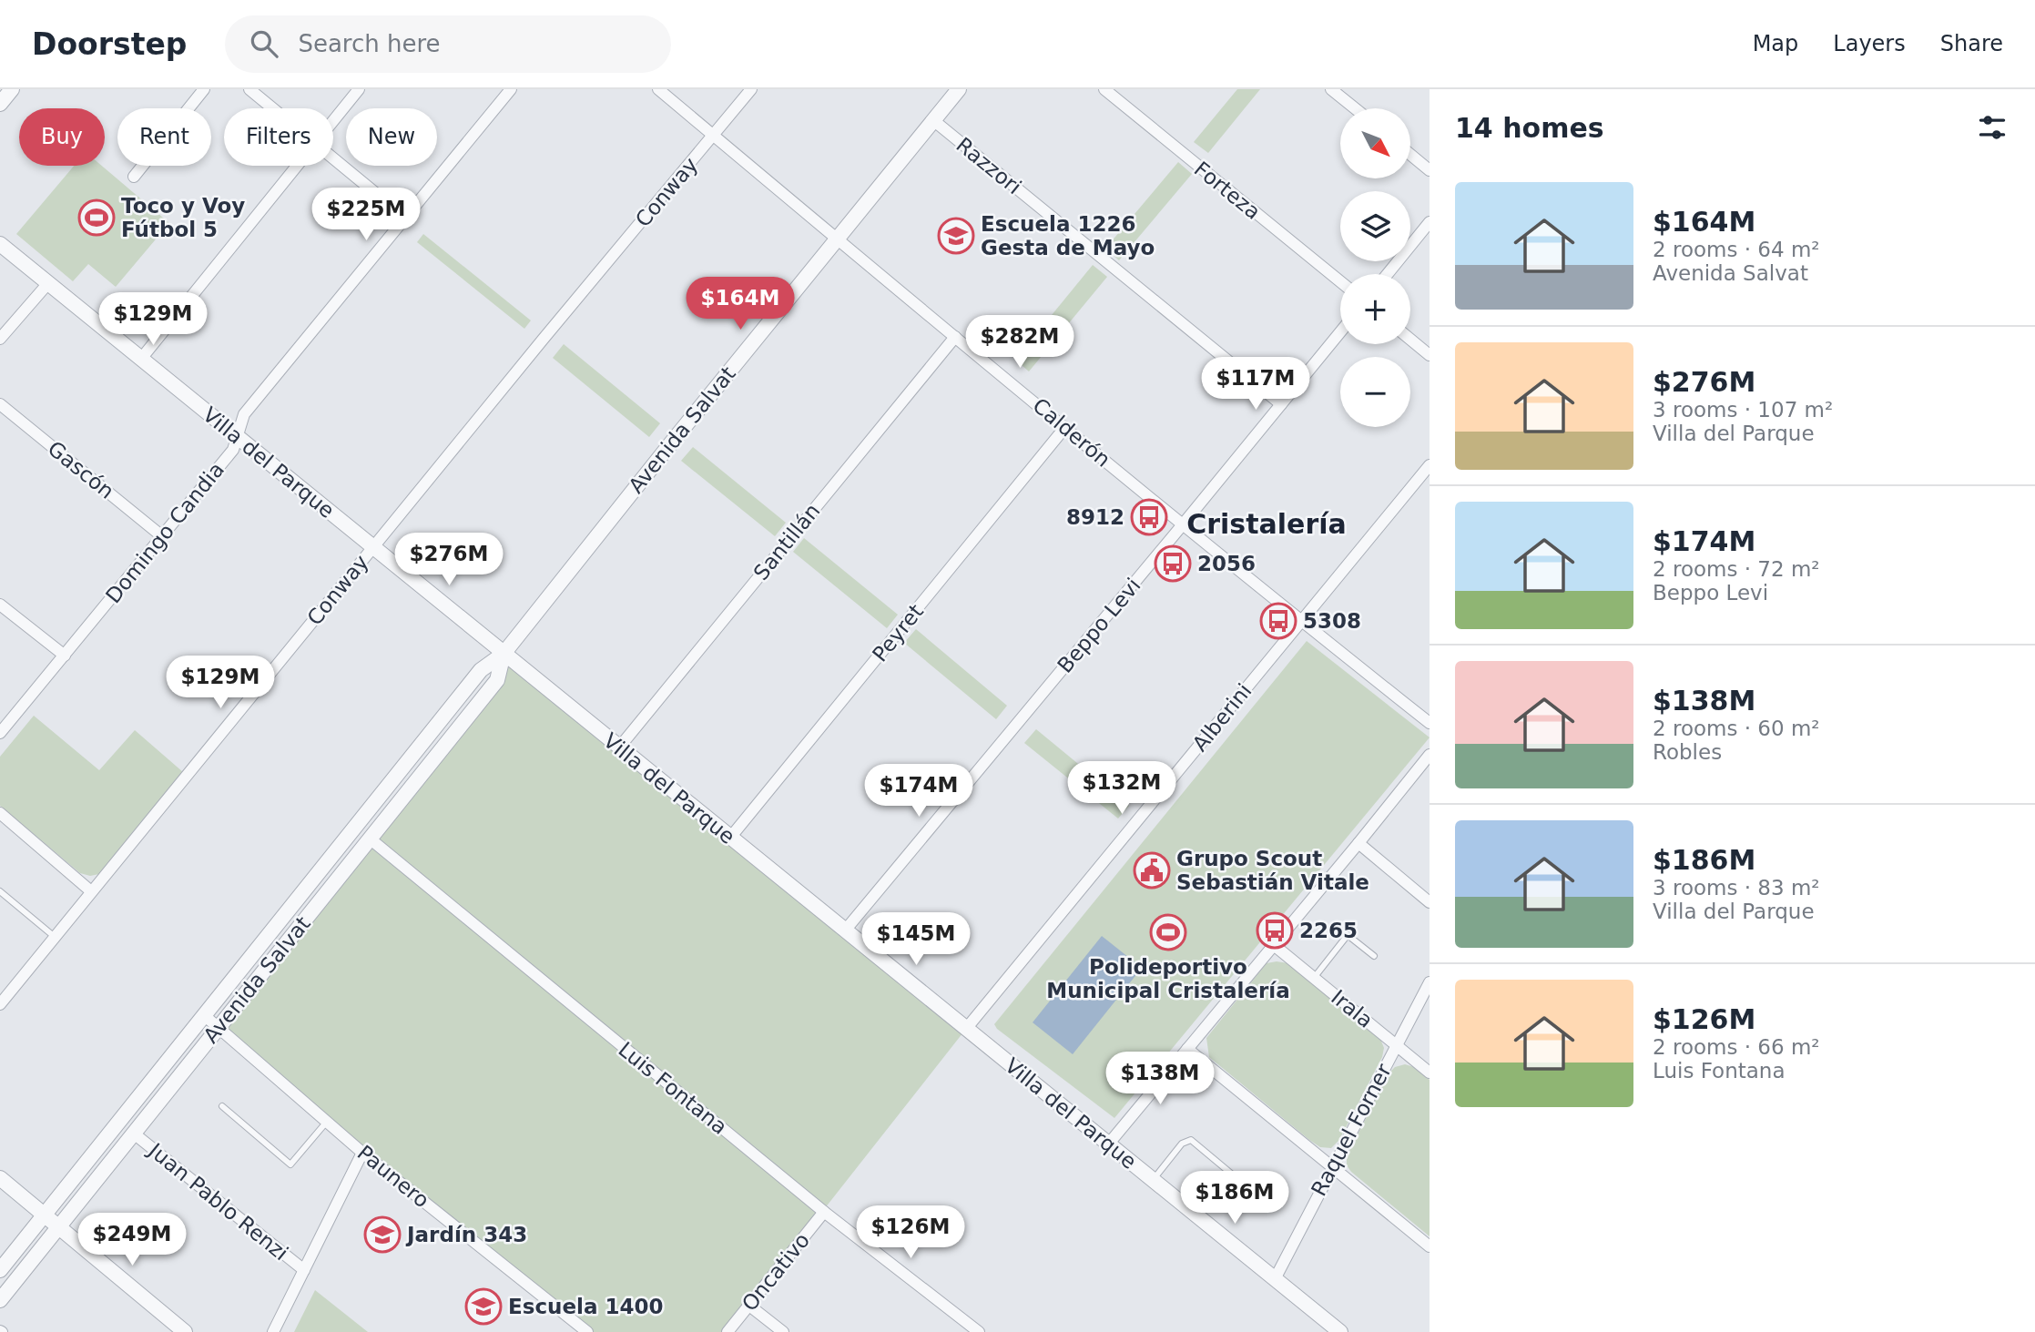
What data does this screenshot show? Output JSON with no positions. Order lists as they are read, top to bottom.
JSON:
{
  "streets": {
    "street": [
      "Razzori",
      "Forteza",
      "Conway",
      "Avenida Salvat",
      "Calderón",
      "Villa del Parque",
      "Gascón",
      "Domingo Candia",
      "Santillán",
      "Beppo Levi",
      "Peyret",
      "Alberini",
      "Irala",
      "Luis Fontana",
      "Raquel Forner",
      "Paunero",
      "Juan Pablo Renzi",
      "Oncativo"
    ]
  },
  "crossings": [
    ["Razzori", "Avenida Salvat"],
    ["Razzori", "Beppo Levi"],
    ["Conway", "Calderón"],
    ["Conway", "Villa del Parque"],
    ["Avenida Salvat", "Calderón"],
    ["Avenida Salvat", "Villa del Parque"],
    ["Avenida Salvat", "Luis Fontana"],
    ["Avenida Salvat", "Paunero"],
    ["Avenida Salvat", "Juan Pablo Renzi"],
    ["Calderón", "Santillán"],
    ["Calderón", "Beppo Levi"],
    ["Calderón", "Peyret"],
    ["Calderón", "Alberini"],
    ["Villa del Parque", "Domingo Candia"],
    ["Villa del Parque", "Santillán"],
    ["Villa del Parque", "Beppo Levi"],
    ["Villa del Parque", "Peyret"],
    ["Villa del Parque", "Alberini"],
    ["Villa del Parque", "Raquel Forner"],
    ["Gascón", "Domingo Candia"],
    ["Irala", "Raquel Forner"],
    ["Luis Fontana", "Oncativo"]
  ],
  "districts": ["Cristalería"],
  "places": {
    "sports": ["Toco y Voy Fútbol 5", "Polideportivo Municipal Cristalería"],
    "school or university": ["Escuela 1226 Gesta de Mayo", "Jardín 343", "Escuela 1400"],
    "bus stop": [
      "8912",
      "2056",
      "5308",
      "2265"
    ],
    "public building": ["Grupo Scout Sebastián Vitale"]
  },
  "north": "bottom right",
  "page": {
    "header": "Doorstep",
    "search": "Search here",
    "nav": ["Map", "Layers", "Share"],
    "heading": "14 homes",
    "map_buttons": ["+", "−"],
    "chip": [
      "Buy",
      "Rent",
      "Filters",
      "New"
    ],
    "list": [
      {
        "name": "$164M",
        "note": "2 rooms · 64 m² · Avenida Salvat"
      },
      {
        "name": "$276M",
        "note": "3 rooms · 107 m² · Villa del Parque"
      },
      {
        "name": "$174M",
        "note": "2 rooms · 72 m² · Beppo Levi"
      },
      {
        "name": "$138M",
        "note": "2 rooms · 60 m² · Robles"
      },
      {
        "name": "$186M",
        "note": "3 rooms · 83 m² · Villa del Parque"
      },
      {
        "name": "$126M",
        "note": "2 rooms · 66 m² · Luis Fontana"
      }
    ],
    "price": [
      "$225M",
      "$164M",
      "$129M",
      "$282M",
      "$117M",
      "$276M",
      "$129M",
      "$132M",
      "$174M",
      "$145M",
      "$138M",
      "$186M",
      "$126M",
      "$249M"
    ]
  }
}
